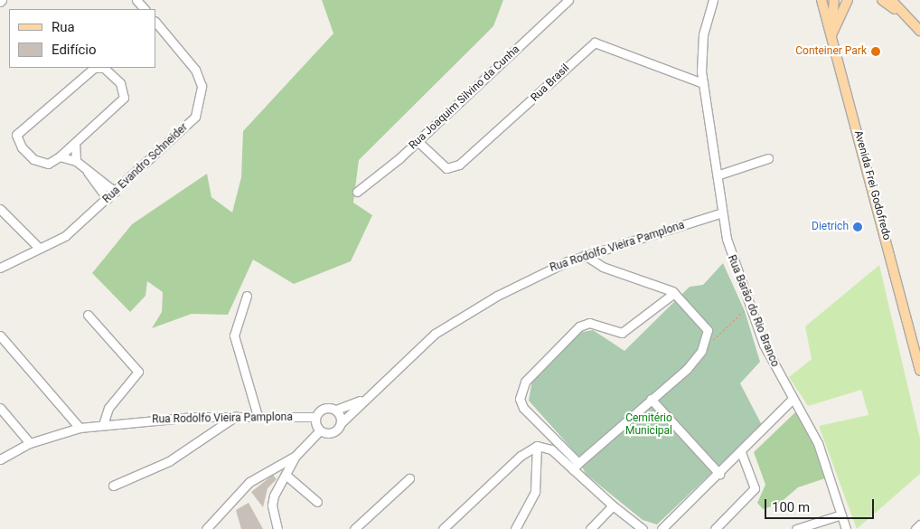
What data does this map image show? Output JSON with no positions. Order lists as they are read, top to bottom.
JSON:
{
  "streets": {
    "main road": ["Avenida Frei Godofredo"],
    "street": [
      "Rua Brasil",
      "Rua Joaquim Silvino da Cunha",
      "Rua Evandro Schneider",
      "Rua Rodolfo Vieira Pamplona",
      "Rua Barão do Rio Branco"
    ]
  },
  "crossings": [
    ["Rua Brasil", "Rua Joaquim Silvino da Cunha"],
    ["Rua Brasil", "Rua Barão do Rio Branco"],
    ["Rua Rodolfo Vieira Pamplona", "Rua Barão do Rio Branco"]
  ],
  "parks": ["Cemitério Municipal"],
  "places": ["Conteiner Park", "Dietrich"],
  "legend": ["Rua", "Edifício"],
  "scale_bar": "100 m"
}
